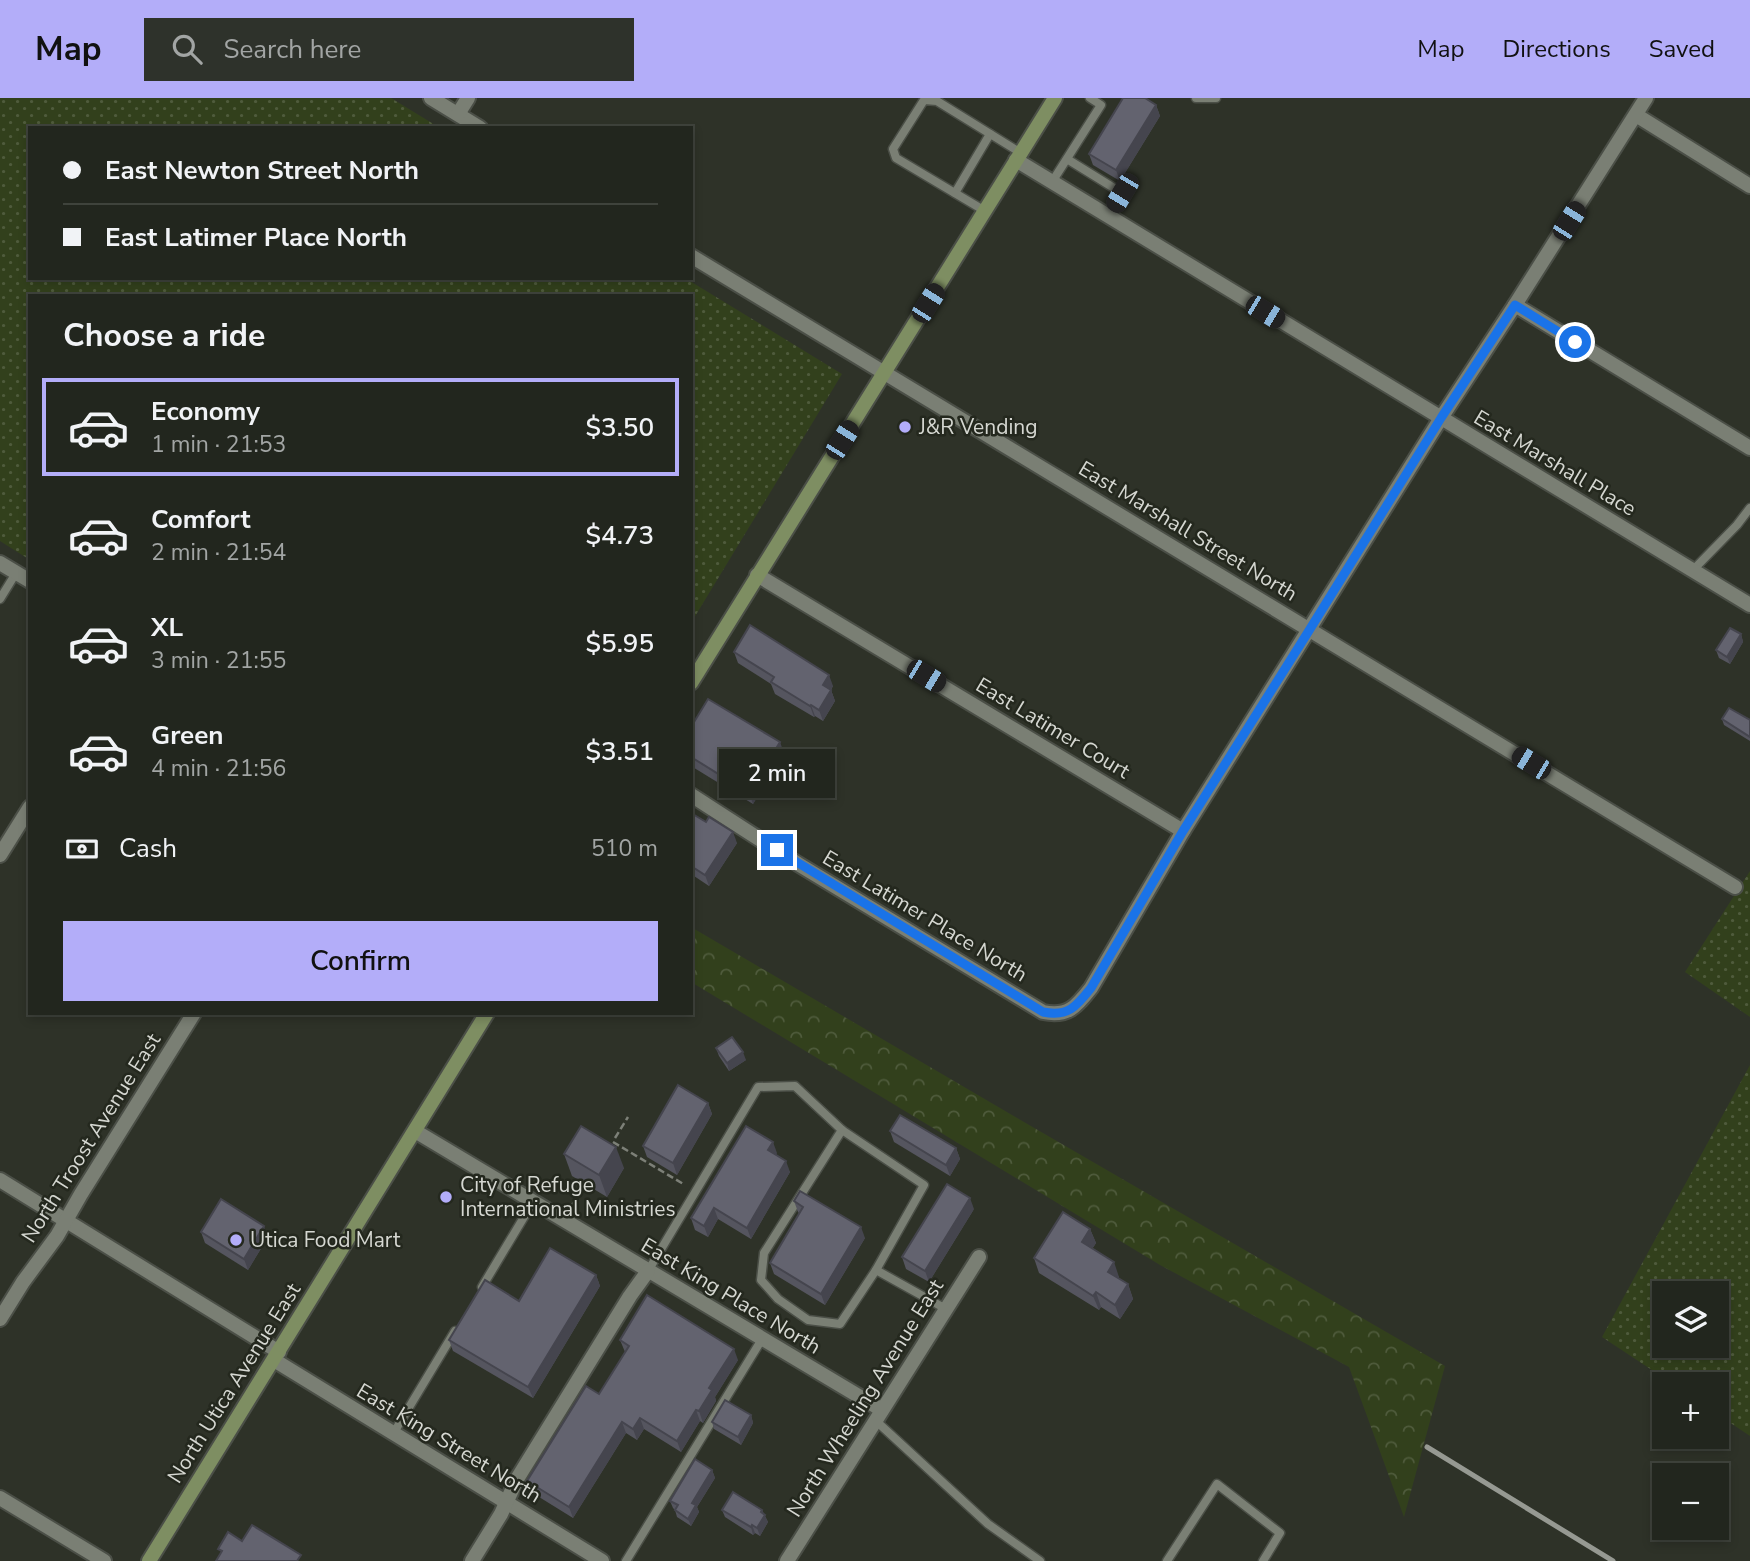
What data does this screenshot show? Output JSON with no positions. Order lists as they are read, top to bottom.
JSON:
{
  "streets": {
    "main road": ["North Utica Avenue East"],
    "street": [
      "East Marshall Place",
      "East Marshall Street North",
      "East Latimer Court",
      "East Latimer Place North",
      "North Troost Avenue East",
      "East King Place North",
      "North Wheeling Avenue East",
      "East King Street North"
    ]
  },
  "crossings": [
    ["East Latimer Court", "East Latimer Place North"],
    ["North Troost Avenue East", "East King Street North"],
    ["East King Place North", "North Utica Avenue East"],
    ["East King Place North", "North Wheeling Avenue East"],
    ["North Utica Avenue East", "East King Street North"]
  ],
  "places": ["J&R Vending", "City of Refuge International Ministries", "Utica Food Mart"],
  "page": {
    "header": "Map",
    "search": "Search here",
    "nav": ["Map", "Directions", "Saved"],
    "banner": ["East Newton Street North", "East Latimer Place North"],
    "heading": "Choose a ride",
    "list": [
      {
        "name": "Economy",
        "note": "1 min · 21:53",
        "value": "$3.50"
      },
      {
        "name": "Comfort",
        "note": "2 min · 21:54",
        "value": "$4.73"
      },
      {
        "name": "XL",
        "note": "3 min · 21:55",
        "value": "$5.95"
      },
      {
        "name": "Green",
        "note": "4 min · 21:56",
        "value": "$3.51"
      }
    ],
    "bubble": "2 min",
    "pay": ["Cash", "510 m"],
    "buttons": "Confirm",
    "map_buttons": ["+", "−"]
  }
}
